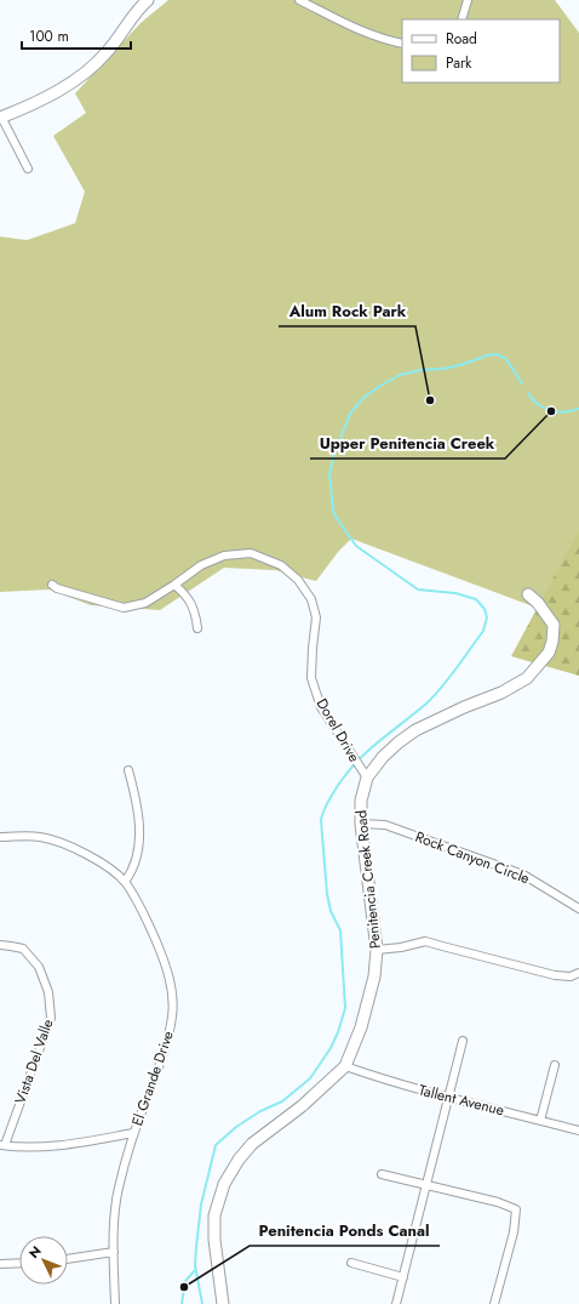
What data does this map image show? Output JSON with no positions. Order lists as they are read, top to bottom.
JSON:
{
  "streets": {
    "street": [
      "Dorel Drive",
      "Rock Canyon Circle",
      "Penitencia Creek Road",
      "Vista Del Valle",
      "El Grande Drive",
      "Tallent Avenue"
    ]
  },
  "crossings": [
    ["Dorel Drive", "Penitencia Creek Road"],
    ["Rock Canyon Circle", "Penitencia Creek Road"],
    ["Penitencia Creek Road", "Tallent Avenue"]
  ],
  "places": ["Alum Rock Park", "Upper Penitencia Creek", "Penitencia Ponds Canal"],
  "legend": ["Road", "Park"],
  "scale_bar": "100 m",
  "north": "top left"
}
